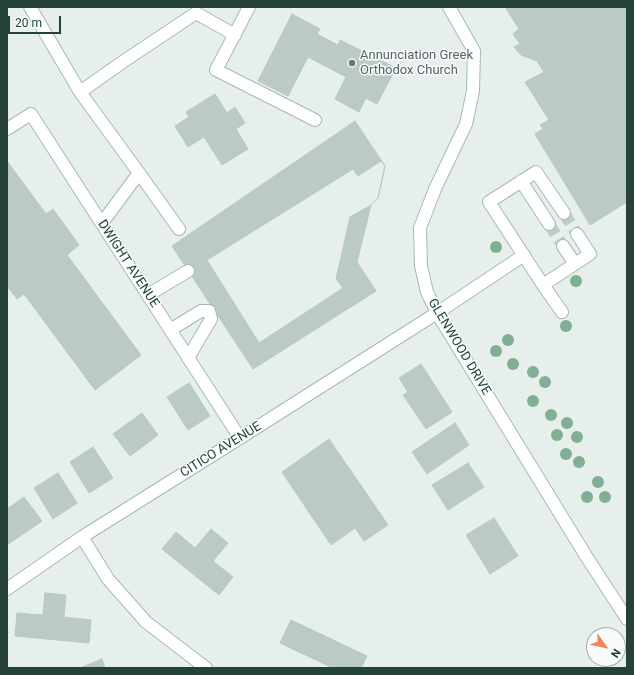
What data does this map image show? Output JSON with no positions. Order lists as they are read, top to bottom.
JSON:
{
  "streets": {
    "street": ["DWIGHT AVENUE", "GLENWOOD DRIVE", "CITICO AVENUE"]
  },
  "crossings": [
    ["DWIGHT AVENUE", "CITICO AVENUE"],
    ["GLENWOOD DRIVE", "CITICO AVENUE"]
  ],
  "places": ["Annunciation Greek Orthodox Church"],
  "scale_bar": "20 m",
  "north": "bottom right"
}
